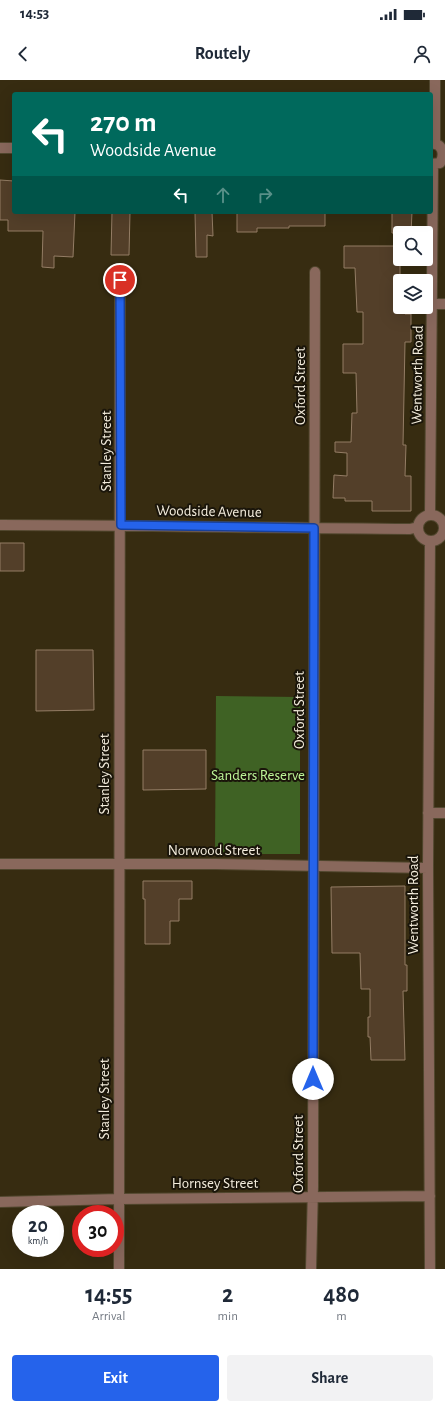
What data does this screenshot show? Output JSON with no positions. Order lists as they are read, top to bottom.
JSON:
{
  "streets": {
    "street": [
      "Wentworth Road",
      "Oxford Street",
      "Stanley Street",
      "Woodside Avenue",
      "Norwood Street",
      "Hornsey Street"
    ]
  },
  "crossings": [
    ["Wentworth Road", "Woodside Avenue"],
    ["Wentworth Road", "Norwood Street"],
    ["Wentworth Road", "Hornsey Street"],
    ["Oxford Street", "Woodside Avenue"],
    ["Oxford Street", "Norwood Street"],
    ["Oxford Street", "Hornsey Street"],
    ["Stanley Street", "Woodside Avenue"],
    ["Stanley Street", "Norwood Street"],
    ["Stanley Street", "Hornsey Street"]
  ],
  "parks": ["Sanders Reserve"],
  "page": {
    "status": "14:53",
    "header": "Routely",
    "turn": ["270 m", "Woodside Avenue"],
    "speed": "20 km/h",
    "limit": "30",
    "eta": [
      "14:55",
      "Arrival",
      "2",
      "min",
      "480",
      "m"
    ],
    "buttons": ["Exit", "Share"]
  }
}
